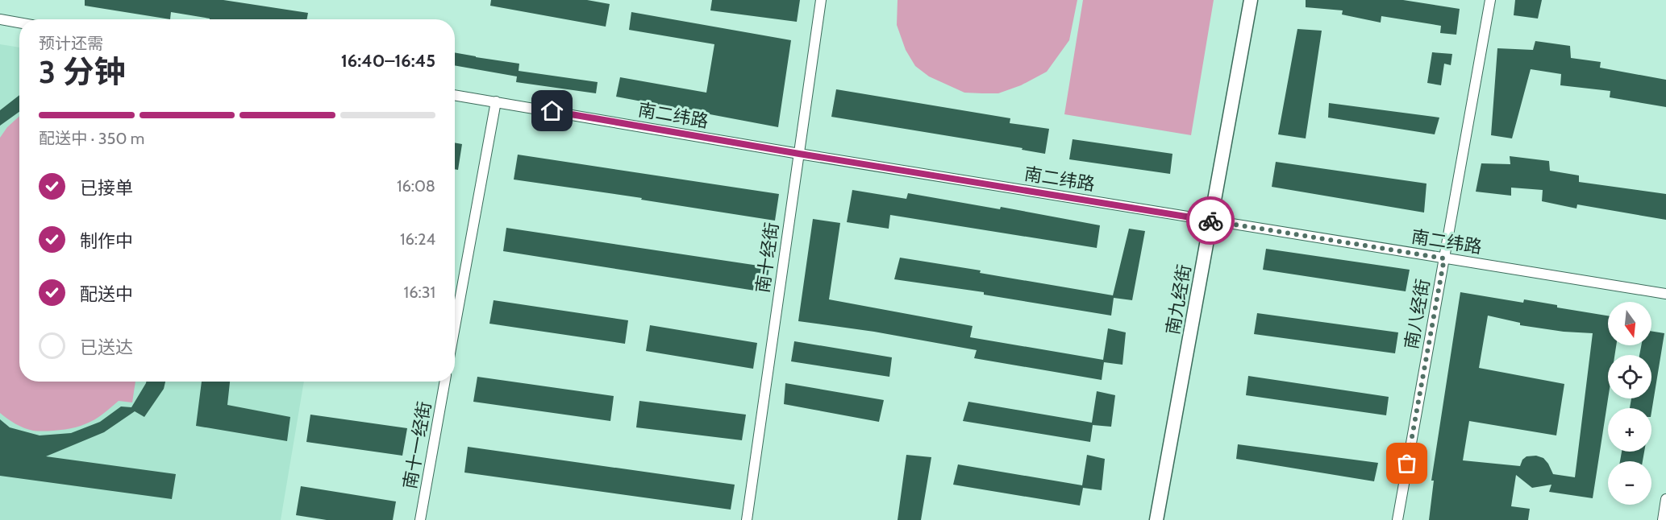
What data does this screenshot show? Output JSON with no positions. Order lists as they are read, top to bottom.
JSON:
{
  "streets": {
    "main road": ["南九经街"],
    "street": [
      "南二纬路",
      "南十经街",
      "南八经街",
      "南十一经街"
    ]
  },
  "crossings": [
    ["南二纬路", "南十经街"],
    ["南二纬路", "南九经街"],
    ["南二纬路", "南八经街"]
  ],
  "north": "bottom",
  "page": {
    "heading": ["3 分钟", "预计还需", "16:40–16:45"],
    "bar": "配送中 · 350 m",
    "list": [
      ["已接单", "16:08"],
      ["制作中", "16:24"],
      ["配送中", "16:31"],
      "已送达"
    ],
    "map_buttons": ["+", "−"]
  }
}
